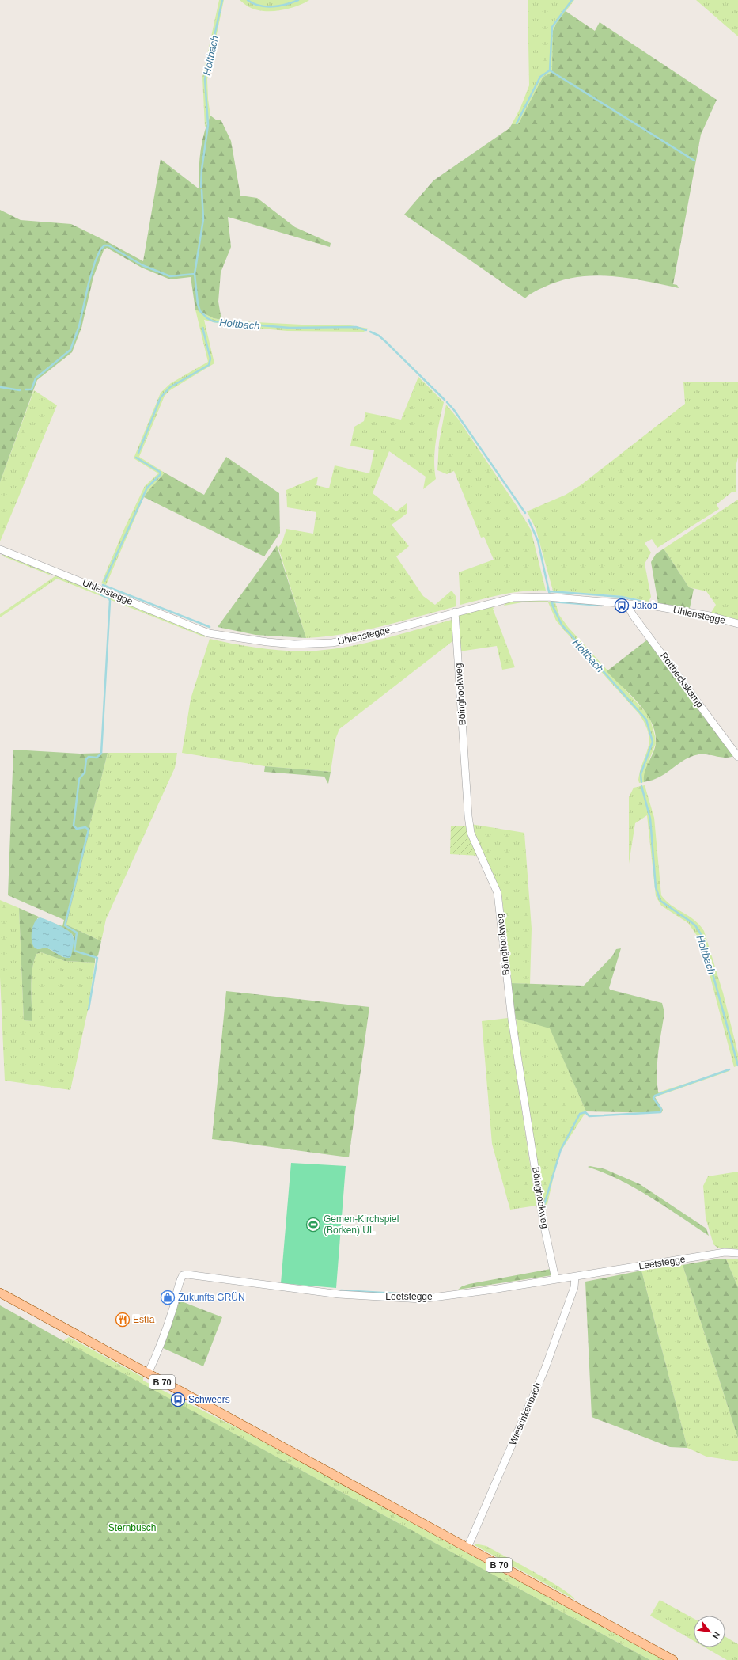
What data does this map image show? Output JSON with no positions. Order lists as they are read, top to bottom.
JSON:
{
  "streets": {
    "main road": ["B 70"],
    "street": [
      "Uhlenstegge",
      "Rottbeckskamp",
      "Böinghookweg",
      "Leetstegge",
      "Wieschkenbach"
    ]
  },
  "crossings": [
    ["Uhlenstegge", "Rottbeckskamp"],
    ["Uhlenstegge", "Böinghookweg"],
    ["Böinghookweg", "Leetstegge"],
    ["Leetstegge", "B 70"],
    ["Leetstegge", "Wieschkenbach"],
    ["B 70", "Wieschkenbach"]
  ],
  "water": ["Holtbach"],
  "parks": ["Sternbusch"],
  "places": {
    "bus stop": ["Jakob", "Schweers"],
    "sports": ["Gemen-Kirchspiel (Borken) UL"],
    "shop": ["Zukunfts GRÜN"],
    "restaurant": ["Estía"]
  },
  "north": "bottom right"
}
